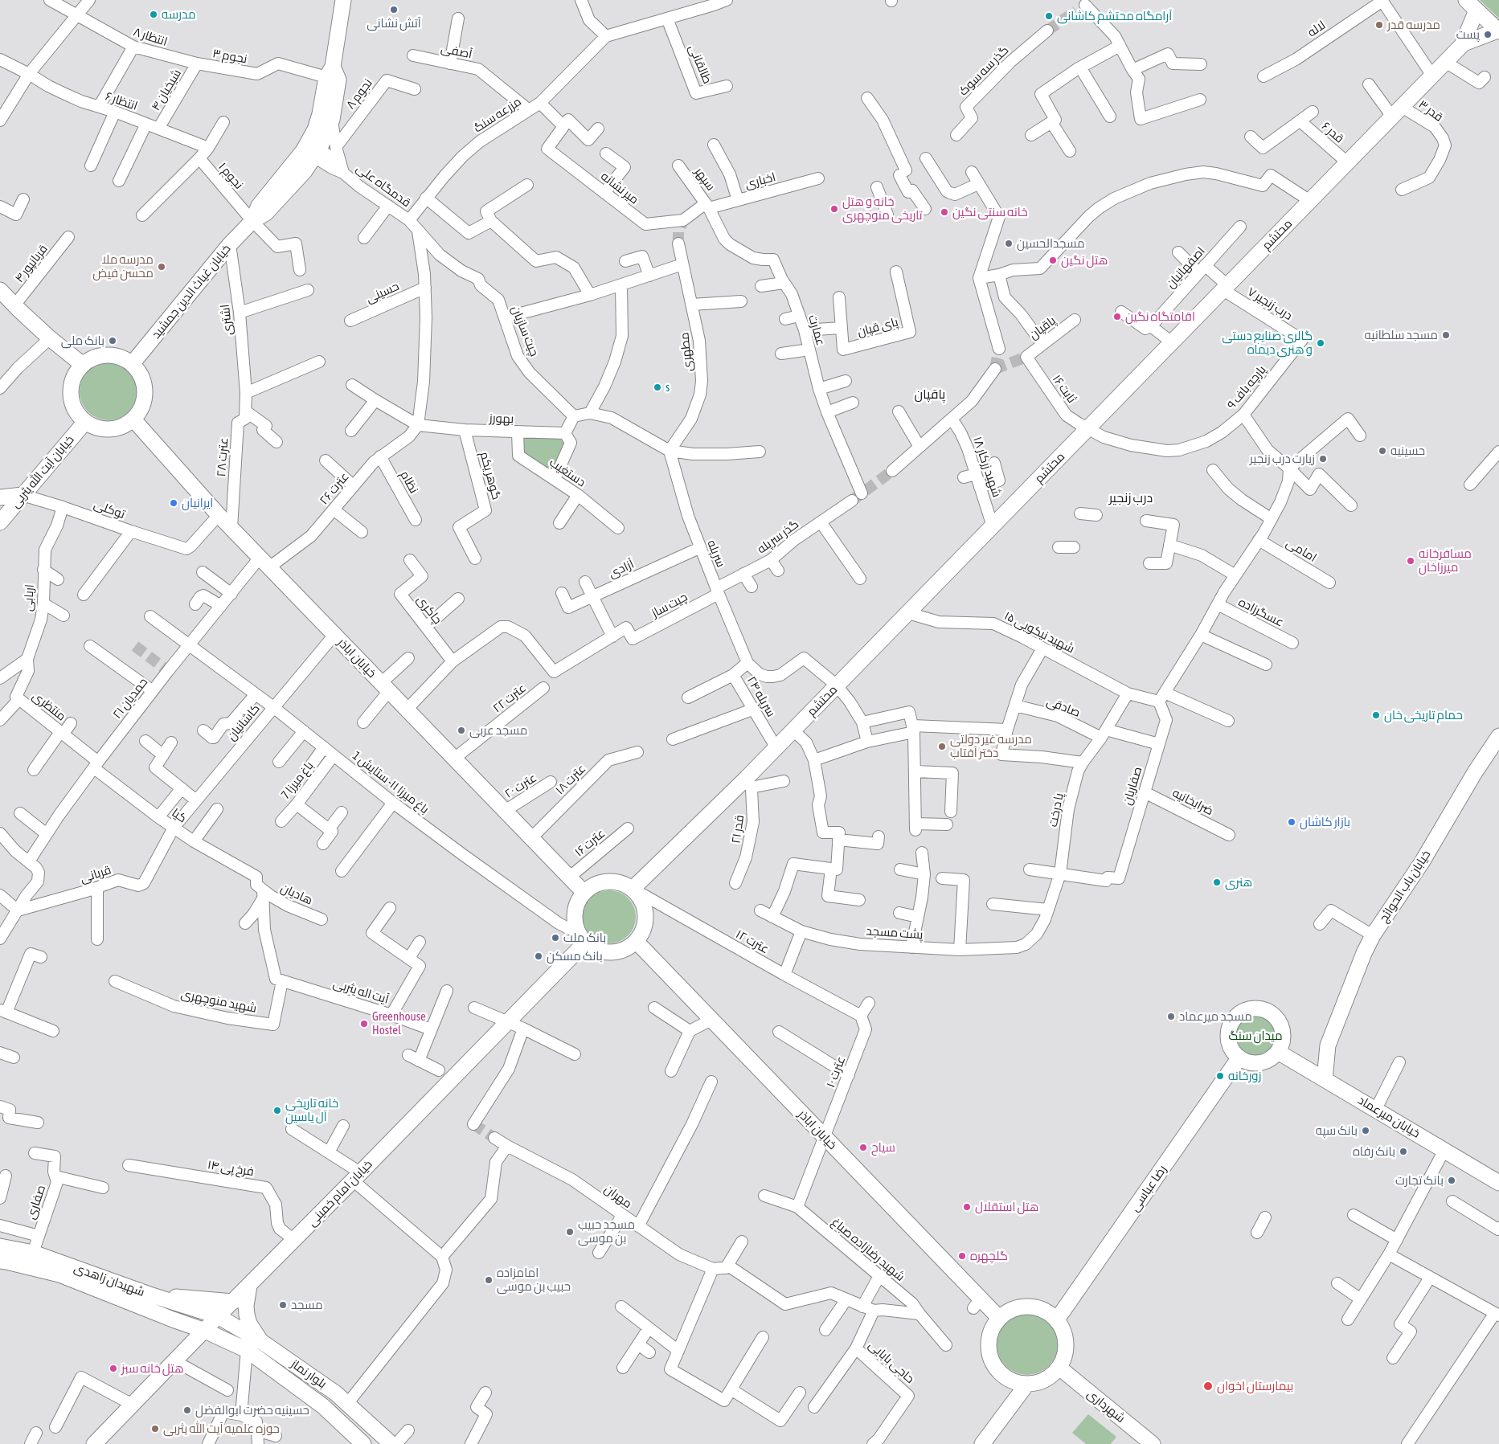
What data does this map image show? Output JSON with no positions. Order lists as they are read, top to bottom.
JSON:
{
  "streets": {
    "main road": [
      "محتشم",
      "خیابان غیاث الدین جمشید",
      "خیابان آیت الله یثربی",
      "خیابان اباذر",
      "خیابان باب الحوائج",
      "خیابان میرعماد",
      "رضا عباسی",
      "خیابان امام خمینی",
      "شهیدان زاهدی",
      "بلوار نماز",
      "شهرداری"
    ],
    "street": [
      "لاله",
      "انتظار ۸",
      "آصفی",
      "نجوم ۳",
      "طالقانی",
      "گذر سه سوک",
      "شیخیان ۴",
      "نجوم ۸",
      "انتظار ۶",
      "قدر ۳",
      "مزرعه سنگ",
      "قدر ۶",
      "نجوم ۱",
      "سپهر",
      "اخباری",
      "قدمگاه علی",
      "میر نشانه",
      "قربانپور ۴",
      "اصفهانیان",
      "حسینی",
      "درب زنجیر ۷",
      "اشتری",
      "پای قپان",
      "پاقپان",
      "عمارت",
      "چیت سازیان",
      "مطهری",
      "پارچه باف ۹",
      "ثابت ۱۶",
      "بهورز",
      "عترت ۲۸",
      "شهید زرکار ۱۸",
      "دستغیب",
      "گوهر یکم",
      "نظام",
      "عترت ۲۶",
      "توکلی",
      "گذر سرپله",
      "امامی",
      "سرپله",
      "آزادی",
      "اربابی",
      "چیت ساز",
      "چاکری",
      "عسگرزاده",
      "شهید نیکویی ۱۵",
      "سرپله ۲۴",
      "حمدیان ۲۱",
      "عترت ۲۲",
      "منتظری",
      "صادقی",
      "کاشانیان",
      "عترت ۱۸",
      "باغ میرزا 7",
      "باغ میرزا ۱۱- ستایش 1",
      "عترت ۲۰",
      "صفاریان",
      "ضرابخانیه",
      "پا درخت",
      "کیا",
      "قدر ۲۱",
      "عترت ۱۶",
      "قربانی",
      "هادیان",
      "پشت مسجد",
      "عترت ۱۲",
      "آیت اله یثربی",
      "شهید منوچهری",
      "عترت ۱۰",
      "فرخ پی ۱۴",
      "مهران",
      "صفاری",
      "شهید رضازاده صباغ",
      "حاجی بابایی"
    ]
  },
  "crossings": [
    ["انتظار ۸", "نجوم ۳"],
    ["انتظار ۸", "شیخیان ۴"],
    ["آصفی", "مزرعه سنگ"],
    ["نجوم ۳", "شیخیان ۴"],
    ["نجوم ۳", "خیابان غیاث الدین جمشید"],
    ["شیخیان ۴", "انتظار ۶"],
    ["قدر ۳", "محتشم"],
    ["مزرعه سنگ", "قدمگاه علی"],
    ["مزرعه سنگ", "چیت سازیان"],
    ["قدر ۶", "محتشم"],
    ["نجوم ۱", "خیابان غیاث الدین جمشید"],
    ["سپهر", "اخباری"],
    ["سپهر", "میر نشانه"],
    ["سپهر", "عمارت"],
    ["اخباری", "میر نشانه"],
    ["اخباری", "عمارت"],
    ["قدمگاه علی", "خیابان غیاث الدین جمشید"],
    ["قدمگاه علی", "چیت سازیان"],
    ["میر نشانه", "عمارت"],
    ["محتشم", "درب زنجیر ۷"],
    ["محتشم", "پارچه باف ۹"],
    ["محتشم", "ثابت ۱۶"],
    ["محتشم", "شهید زرکار ۱۸"],
    ["محتشم", "شهید نیکویی ۱۵"],
    ["محتشم", "خیابان اباذر"],
    ["محتشم", "سرپله ۲۴"],
    ["محتشم", "باغ میرزا ۱۱- ستایش 1"],
    ["محتشم", "قدر ۲۱"],
    ["محتشم", "عترت ۱۲"],
    ["محتشم", "خیابان امام خمینی"],
    ["اصفهانیان", "درب زنجیر ۷"],
    ["خیابان غیاث الدین جمشید", "اشتری"],
    ["خیابان غیاث الدین جمشید", "خیابان آیت الله یثربی"],
    ["خیابان غیاث الدین جمشید", "خیابان اباذر"],
    ["درب زنجیر ۷", "پارچه باف ۹"],
    ["اشتری", "عترت ۲۸"],
    ["پاقپان", "ثابت ۱۶"],
    ["مطهری", "سرپله"],
    ["پارچه باف ۹", "ثابت ۱۶"],
    ["بهورز", "دستغیب"],
    ["بهورز", "گوهر یکم"],
    ["بهورز", "عترت ۲۶"],
    ["عترت ۲۸", "خیابان اباذر"],
    ["خیابان آیت الله یثربی", "توکلی"],
    ["خیابان آیت الله یثربی", "خیابان اباذر"],
    ["نظام", "عترت ۲۶"],
    ["عترت ۲۶", "خیابان اباذر"],
    ["عترت ۲۶", "حمدیان ۲۱"],
    ["توکلی", "اربابی"],
    ["توکلی", "خیابان اباذر"],
    ["گذر سرپله", "سرپله"],
    ["گذر سرپله", "چیت ساز"],
    ["سرپله", "آزادی"],
    ["سرپله", "چیت ساز"],
    ["سرپله", "سرپله ۲۴"],
    ["اربابی", "منتظری"],
    ["شهید نیکویی ۱۵", "صفاریان"],
    ["شهید نیکویی ۱۵", "پا درخت"],
    ["خیابان اباذر", "حمدیان ۲۱"],
    ["خیابان اباذر", "عترت ۲۲"],
    ["خیابان اباذر", "کاشانیان"],
    ["خیابان اباذر", "عترت ۱۸"],
    ["خیابان اباذر", "باغ میرزا ۱۱- ستایش 1"],
    ["خیابان اباذر", "عترت ۲۰"],
    ["خیابان اباذر", "عترت ۱۶"],
    ["خیابان اباذر", "عترت ۱۲"],
    ["خیابان اباذر", "عترت ۱۰"],
    ["خیابان اباذر", "رضا عباسی"],
    ["خیابان اباذر", "خیابان امام خمینی"],
    ["خیابان اباذر", "شهرداری"],
    ["حمدیان ۲۱", "منتظری"],
    ["حمدیان ۲۱", "باغ میرزا ۱۱- ستایش 1"],
    ["حمدیان ۲۱", "کیا"],
    ["منتظری", "کیا"],
    ["صادقی", "صفاریان"],
    ["صادقی", "پا درخت"],
    ["کاشانیان", "باغ میرزا ۱۱- ستایش 1"],
    ["کاشانیان", "کیا"],
    ["کاشانیان", "قربانی"],
    ["باغ میرزا 7", "باغ میرزا ۱۱- ستایش 1"],
    ["باغ میرزا ۱۱- ستایش 1", "عترت ۱۲"],
    ["باغ میرزا ۱۱- ستایش 1", "خیابان امام خمینی"],
    ["صفاریان", "ضرابخانیه"],
    ["صفاریان", "پا درخت"],
    ["پا درخت", "پشت مسجد"],
    ["کیا", "قربانی"],
    ["کیا", "هادیان"],
    ["عترت ۱۲", "عترت ۱۰"],
    ["عترت ۱۲", "خیابان امام خمینی"],
    ["آیت اله یثربی", "شهید منوچهری"],
    ["عترت ۱۰", "شهید رضازاده صباغ"],
    ["خیابان میرعماد", "رضا عباسی"],
    ["فرخ پی ۱۴", "خیابان امام خمینی"],
    ["رضا عباسی", "شهرداری"],
    ["خیابان امام خمینی", "شهیدان زاهدی"],
    ["خیابان امام خمینی", "بلوار نماز"],
    ["صفاری", "شهیدان زاهدی"],
    ["شهیدان زاهدی", "بلوار نماز"]
  ],
  "districts": ["پاقپان", "درب زنجیر"],
  "parks": ["میدان سنگ"],
  "places": [
    "آتش نشانی",
    "مدرسه",
    "آرامگاه محتشم کاشانی",
    "مدرسه قدر",
    "پست",
    "خانه و هتل تاریخی منوچهری",
    "خانه سنتی نگین",
    "مسجدالحسین",
    "هتل نگین",
    "مدرسه ملا محسن فیض",
    "اقامتگاه نگین",
    "مسجد سلطانیه",
    "بانک ملی",
    "گالری صنایع دستی و هنری دیماه",
    "s",
    "حسینیه",
    "زیارت درب زنجیر",
    "ایرانیان",
    "مسافرخانه میرزاخان",
    "حمام تاریخی خان",
    "مسجد عربی",
    "مدرسه غیر دولتی دختر آفتاب",
    "بازار کاشان",
    "هنری",
    "بانک ملت",
    "بانک مسکن",
    "مسجد میرعماد",
    "Greenhouse Hostel",
    "زورخانه",
    "خانه تاریخی آل یاسین",
    "بانک سپه",
    "سیاح",
    "بانک رفاه",
    "بانک تجارت",
    "هتل استقلال",
    "مسجد حبیب بن موسی",
    "گلچهره",
    "امامزاده حبیب بن موسی",
    "مسجد",
    "هتل خانه سبز",
    "بیمارستان اخوان",
    "حسینیه حضرت ابوالفضل",
    "حوزه علمیه آیت الله یثربی"
  ]
}
